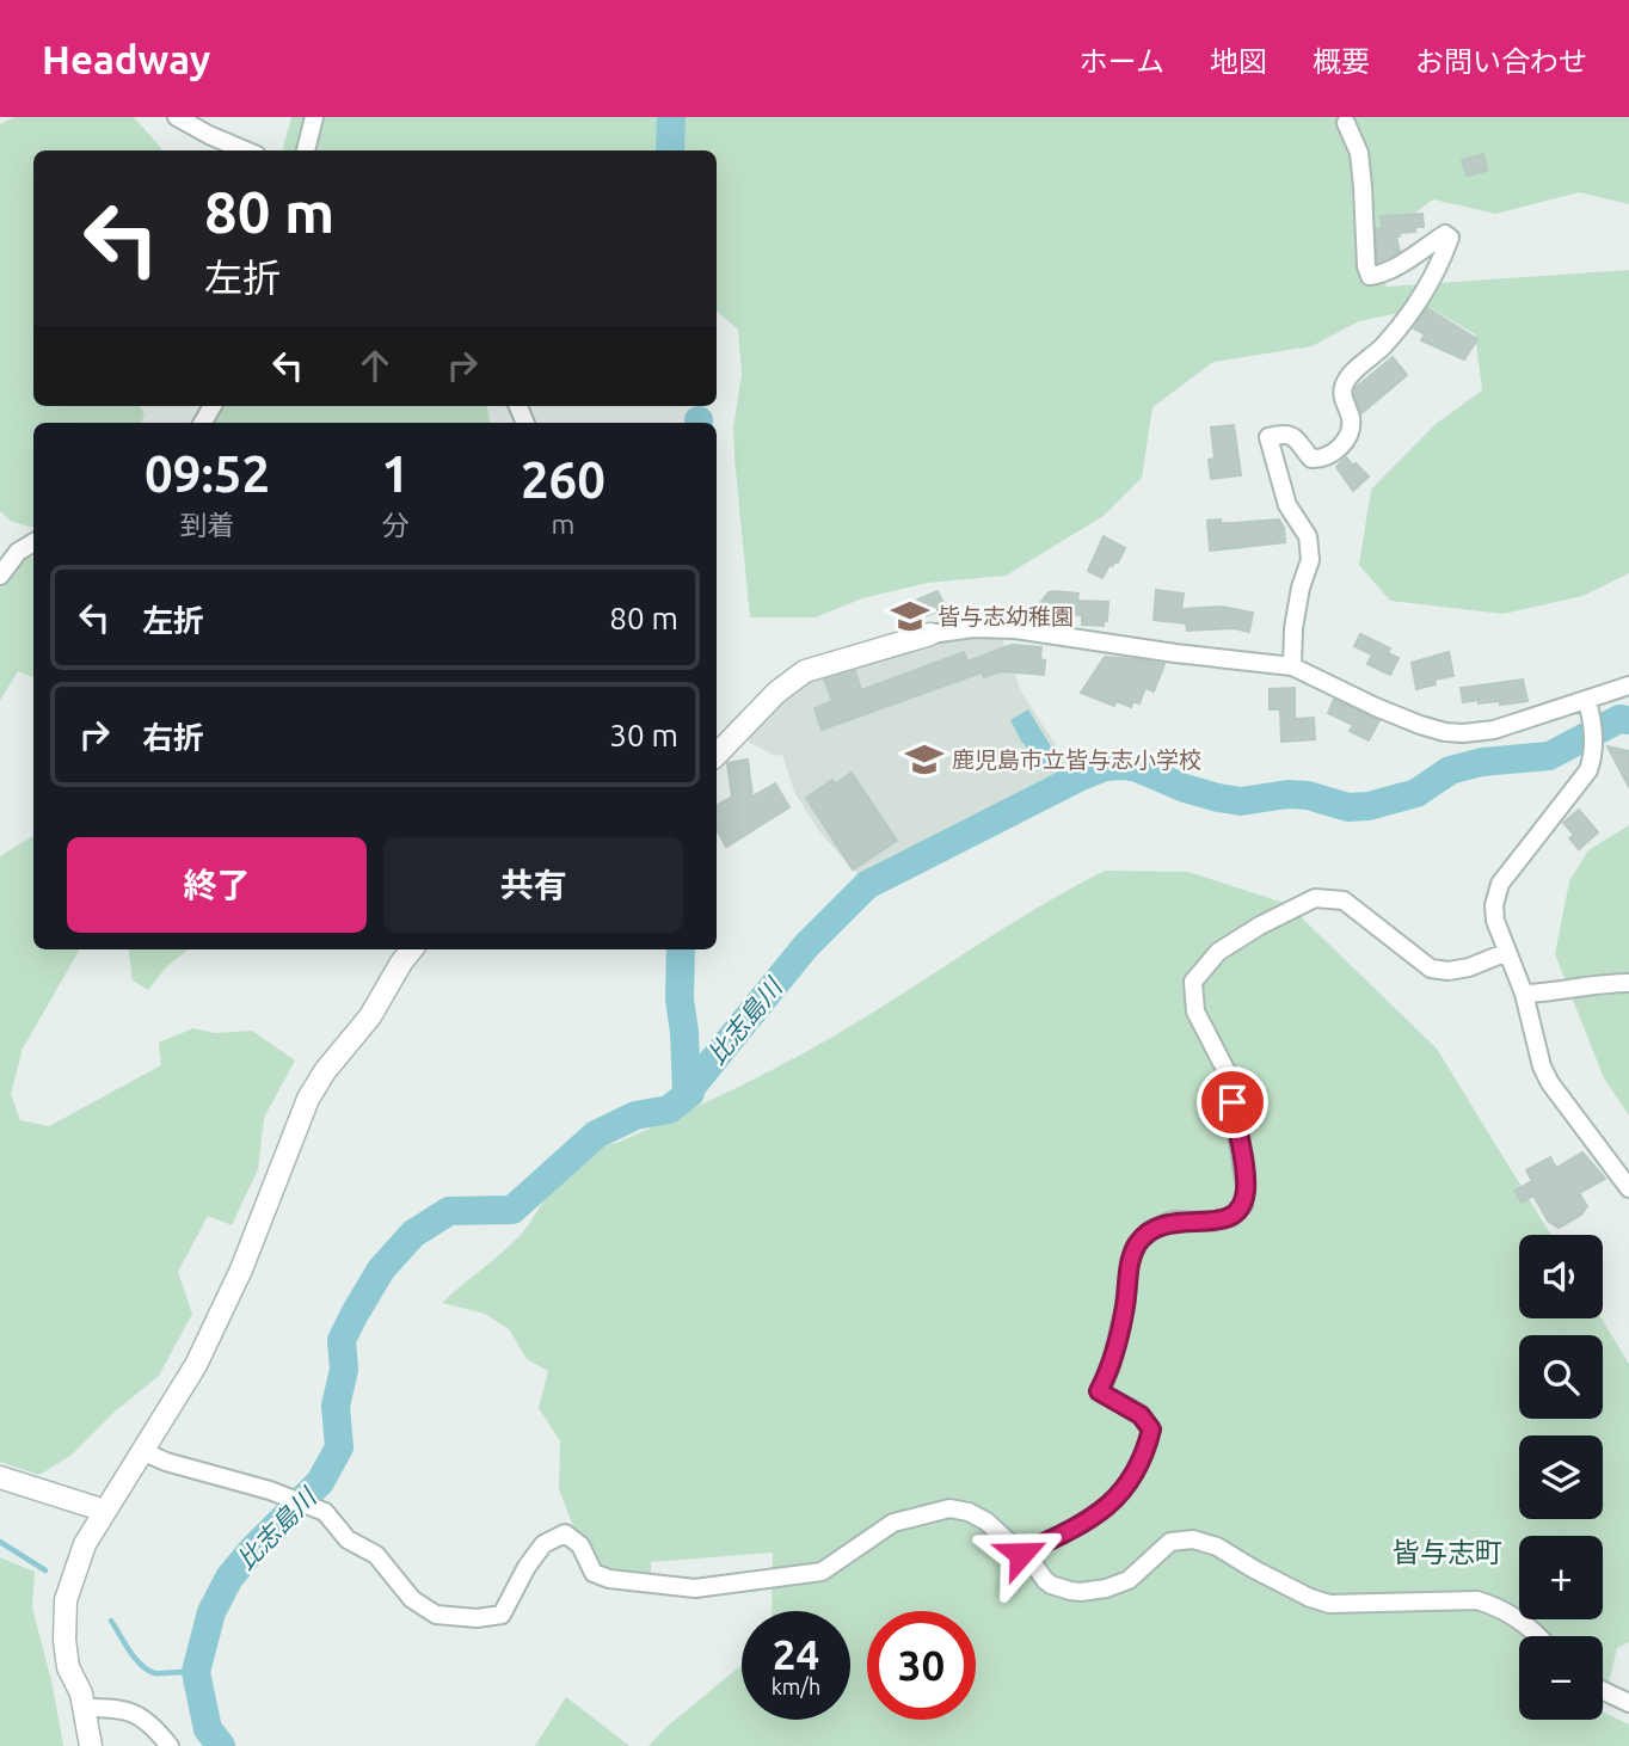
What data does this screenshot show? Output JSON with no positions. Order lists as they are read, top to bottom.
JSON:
{
  "districts": ["皆与志町"],
  "water": ["比志島川"],
  "places": {
    "school or university": ["皆与志幼稚園", "鹿児島市立皆与志小学校"]
  },
  "page": {
    "header": "Headway",
    "nav": [
      "ホーム",
      "地図",
      "概要",
      "お問い合わせ"
    ],
    "turn": ["80 m", "左折"],
    "eta": [
      "09:52",
      "到着",
      "1",
      "分",
      "260",
      "m"
    ],
    "list": [
      {
        "name": "左折",
        "value": "80 m"
      },
      {
        "name": "右折",
        "value": "30 m"
      }
    ],
    "buttons": ["終了", "共有"],
    "map_buttons": ["+", "−"],
    "speed": "24 km/h",
    "limit": "30"
  }
}
